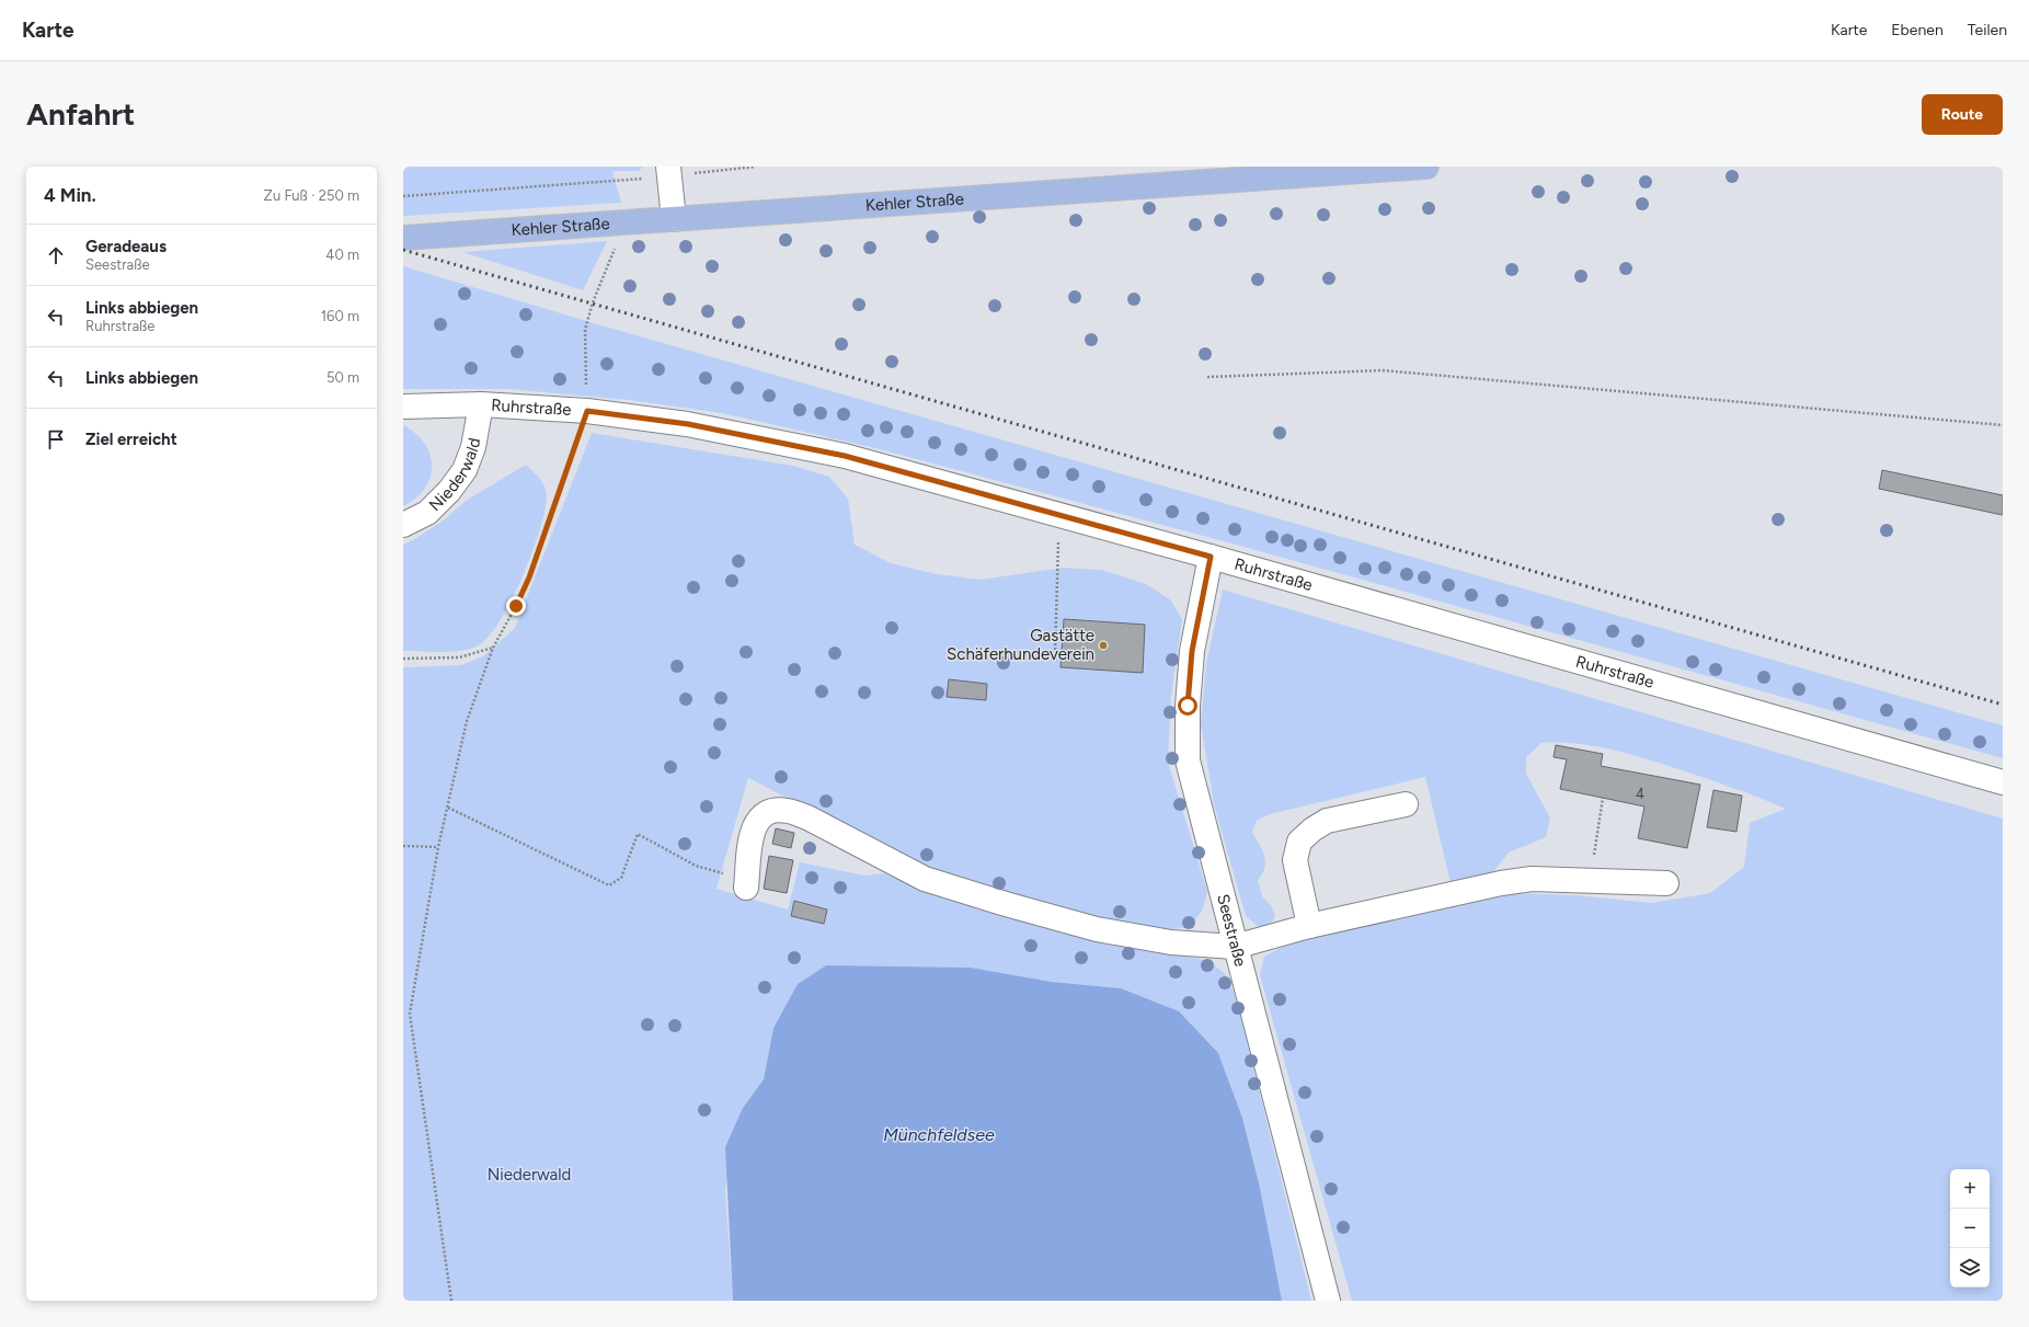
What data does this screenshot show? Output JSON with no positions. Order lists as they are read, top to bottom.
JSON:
{
  "streets": {
    "main road": ["Kehler Straße"],
    "street": ["Ruhrstraße", "Niederwald", "Seestraße"]
  },
  "crossings": [
    ["Ruhrstraße", "Niederwald"],
    ["Ruhrstraße", "Seestraße"]
  ],
  "water": ["Münchfeldsee"],
  "parks": ["Niederwald"],
  "places": ["Gastätte Schäferhundeverein"],
  "house_numbers": ["4"],
  "page": {
    "header": "Karte",
    "nav": ["Karte", "Ebenen", "Teilen"],
    "buttons": "Route",
    "title": "Anfahrt",
    "heading": ["4 Min.", "Zu Fuß · 250 m"],
    "list": [
      ["Geradeaus", "Seestraße", "40 m"],
      ["Links abbiegen", "Ruhrstraße", "160 m"],
      ["Links abbiegen", "50 m"],
      "Ziel erreicht"
    ],
    "map_buttons": ["+", "−"]
  }
}
